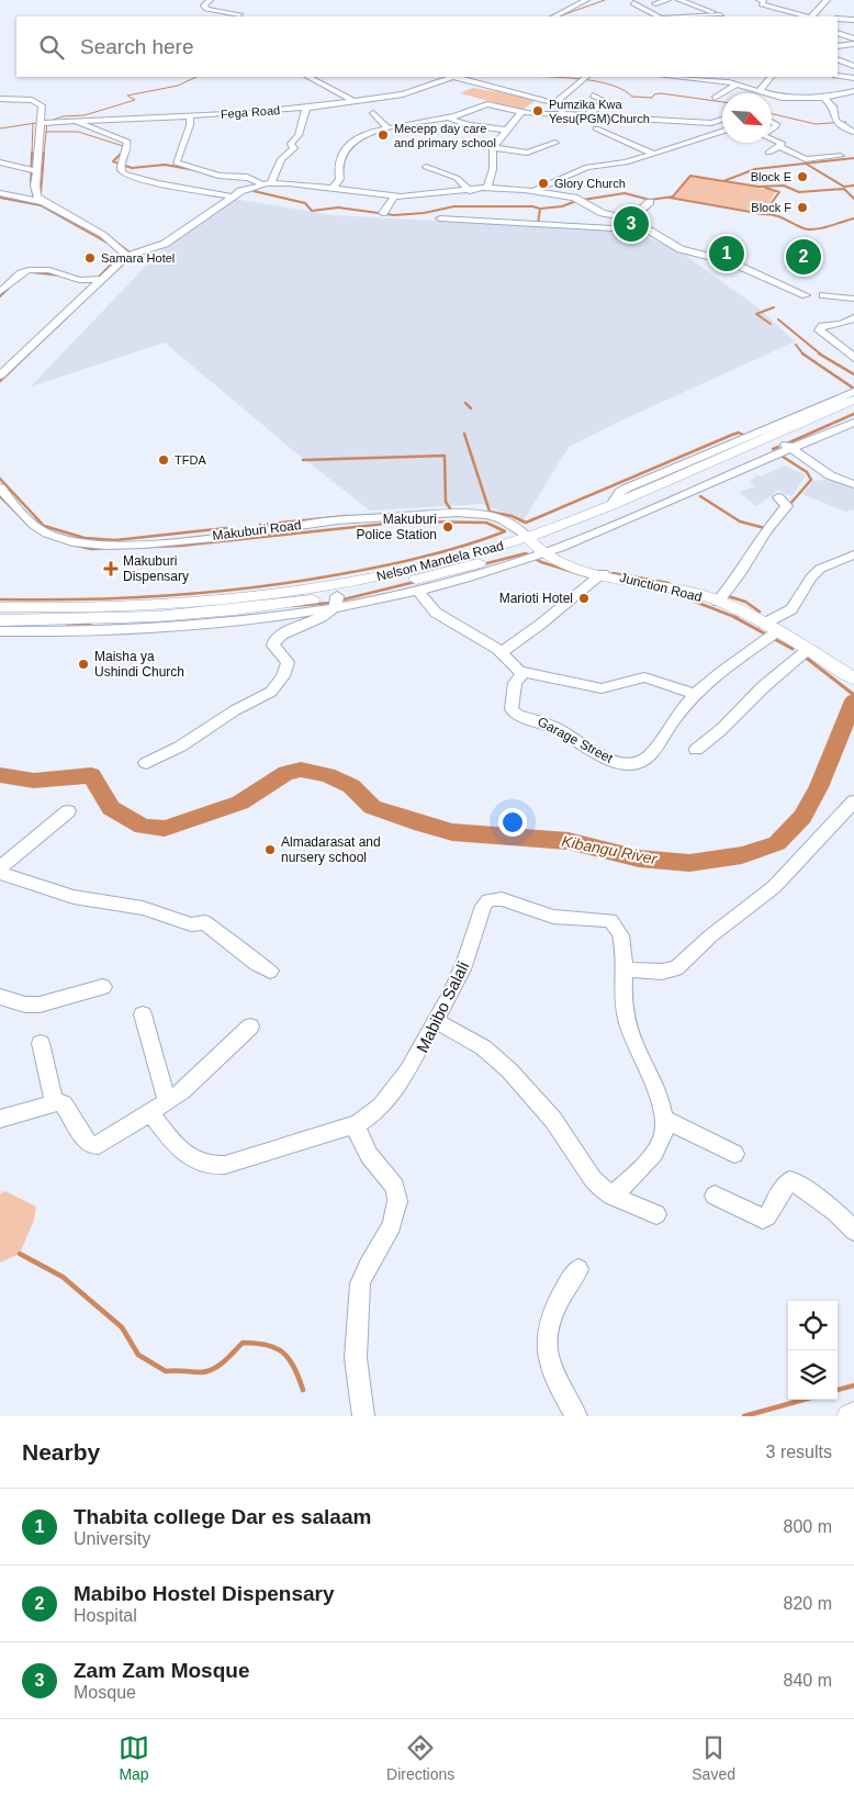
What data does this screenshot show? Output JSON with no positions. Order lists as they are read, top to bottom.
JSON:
{
  "streets": {
    "main road": ["Nelson Mandela Road", "Junction Road"],
    "street": [
      "Fega Road",
      "Makuburi Road",
      "Garage Street",
      "Mabibo Salali"
    ]
  },
  "crossings": [
    ["Makuburi Road", "Nelson Mandela Road"],
    ["Makuburi Road", "Junction Road"],
    ["Nelson Mandela Road", "Junction Road"],
    ["Junction Road", "Garage Street"]
  ],
  "water": ["Kibangu River"],
  "places": {
    "other": [
      "Pumzika Kwa Yesu(PGM)Church",
      "Mecepp day care and primary school",
      "Block E",
      "Glory Church",
      "Block F",
      "Samara Hotel",
      "TFDA",
      "Makuburi Police Station",
      "Marioti Hotel",
      "Maisha ya Ushindi Church",
      "Almadarasat and nursery school"
    ],
    "health": ["Makuburi Dispensary"]
  },
  "north": "bottom right",
  "page": {
    "search": "Search here",
    "pins": ["3", "1", "2"],
    "heading": ["Nearby", "3 results"],
    "list": [
      {
        "mark": "1",
        "name": "Thabita college Dar es salaam",
        "note": "University",
        "value": "800 m"
      },
      {
        "mark": "2",
        "name": "Mabibo Hostel Dispensary",
        "note": "Hospital",
        "value": "820 m"
      },
      {
        "mark": "3",
        "name": "Zam Zam Mosque",
        "note": "Mosque",
        "value": "840 m"
      }
    ],
    "nav": ["Map", "Directions", "Saved"]
  }
}
